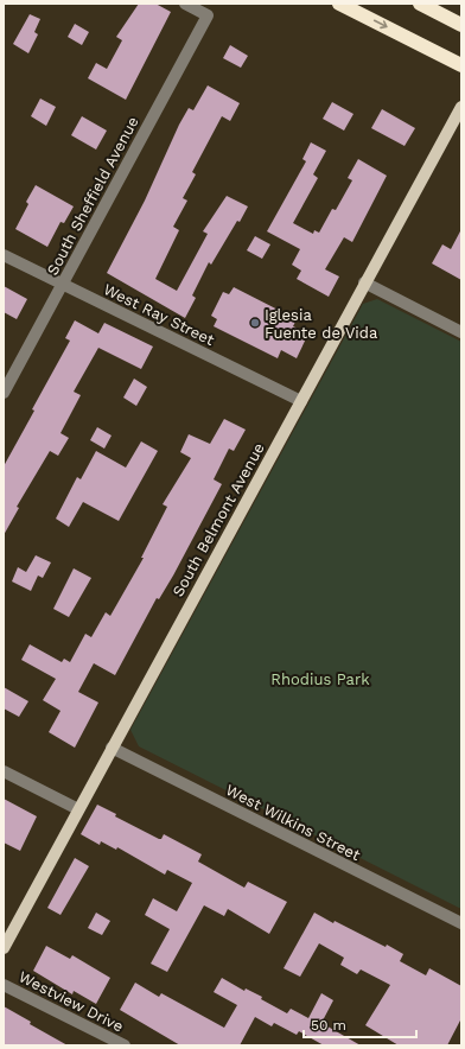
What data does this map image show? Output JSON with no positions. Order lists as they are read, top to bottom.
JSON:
{
  "streets": {
    "main road": ["South Belmont Avenue"],
    "street": [
      "South Sheffield Avenue",
      "West Ray Street",
      "West Wilkins Street",
      "Westview Drive"
    ]
  },
  "crossings": [
    ["South Sheffield Avenue", "West Ray Street"],
    ["West Ray Street", "South Belmont Avenue"],
    ["South Belmont Avenue", "West Wilkins Street"]
  ],
  "parks": ["Rhodius Park"],
  "places": ["Iglesia Fuente de Vida"],
  "scale_bar": "50 m"
}
